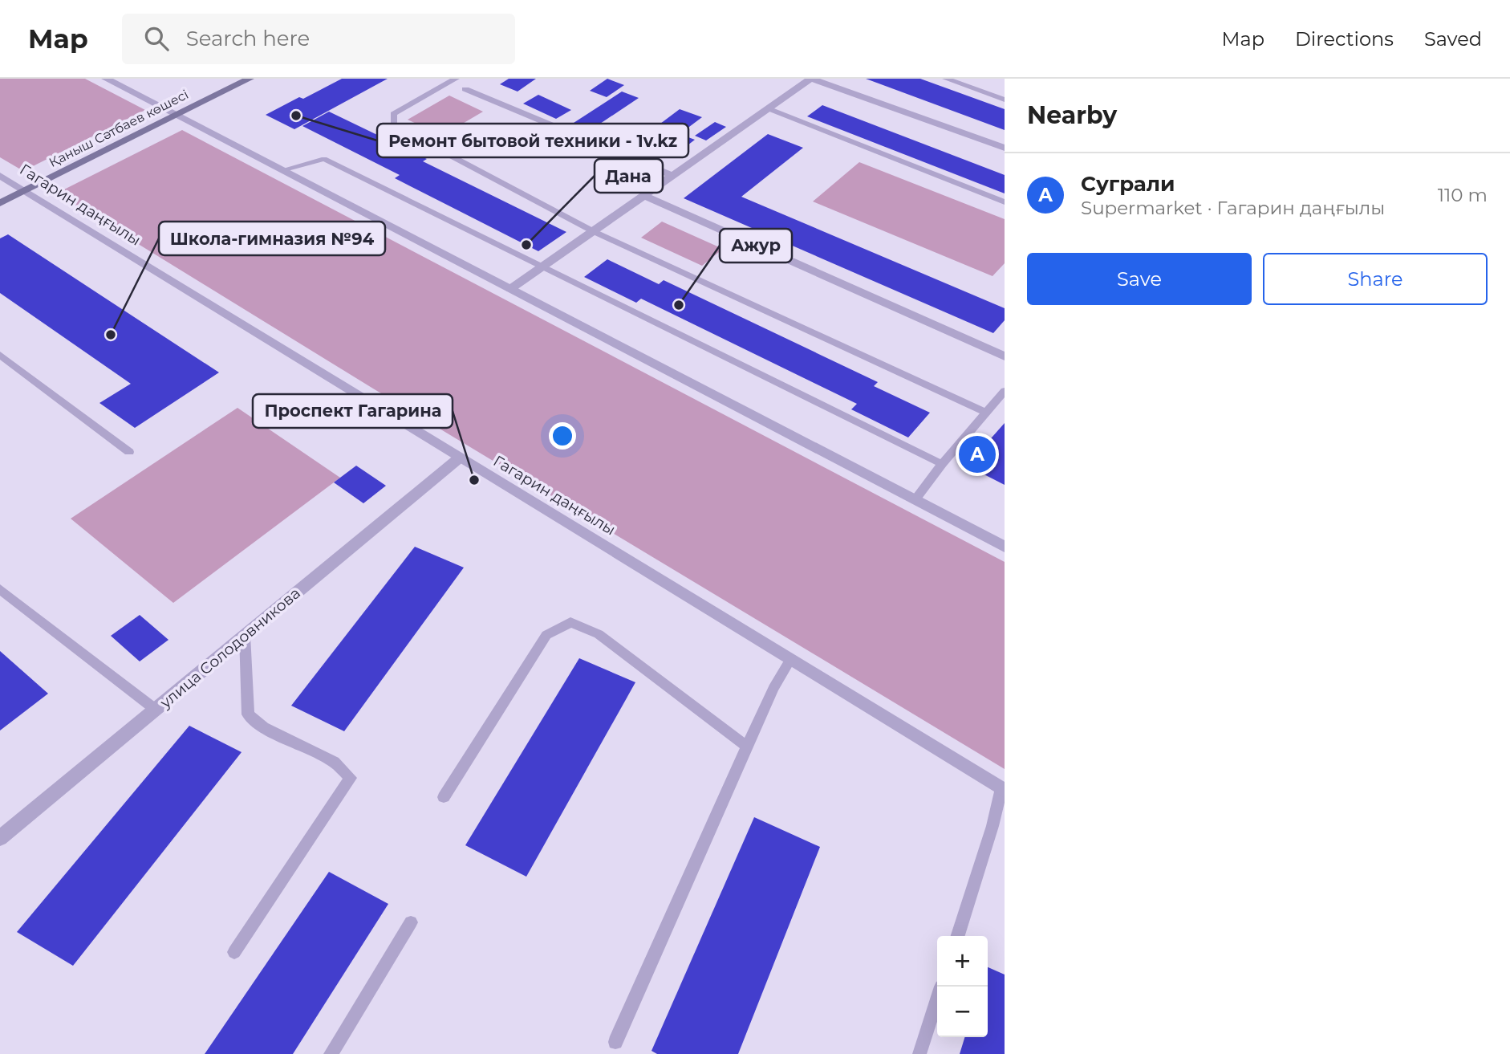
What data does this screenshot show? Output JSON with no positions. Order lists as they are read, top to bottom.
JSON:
{
  "streets": {
    "main road": ["Қаныш Сәтбаев көшесі"],
    "street": ["Гагарин даңғылы", "улица Солодовникова"]
  },
  "crossings": [
    ["Қаныш Сәтбаев көшесі", "Гагарин даңғылы"],
    ["Гагарин даңғылы", "улица Солодовникова"]
  ],
  "places": [
    "Ремонт бытовой техники - 1v.kz",
    "Дана",
    "Ажур",
    "Школа-гимназия №94",
    "Проспект Гагарина"
  ],
  "page": {
    "header": "Map",
    "search": "Search here",
    "nav": ["Map", "Directions", "Saved"],
    "heading": "Nearby",
    "list": [
      {
        "mark": "A",
        "name": "Суграли",
        "note": "Supermarket · Гагарин даңғылы",
        "value": "110 m"
      }
    ],
    "buttons": ["Save", "Share"],
    "pins": "A",
    "map_buttons": ["+", "−"]
  }
}
